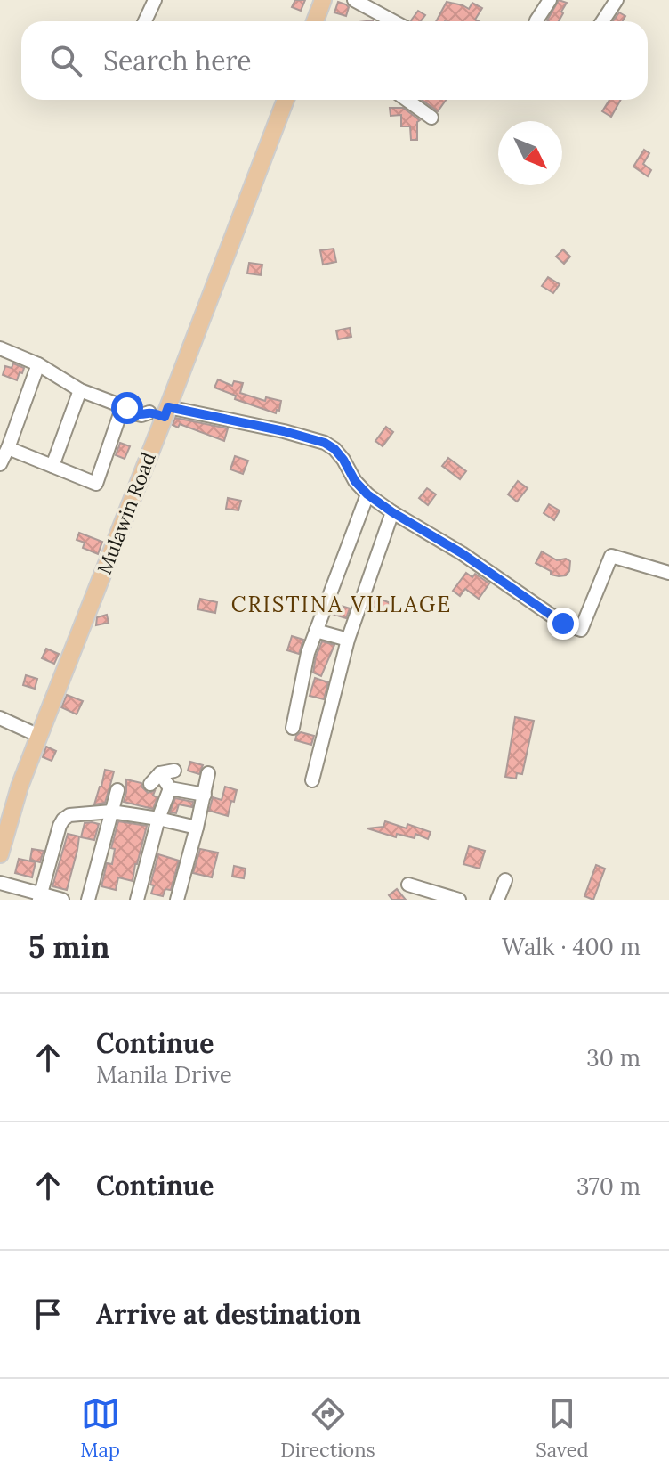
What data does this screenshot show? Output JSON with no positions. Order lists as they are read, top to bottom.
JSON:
{
  "streets": {
    "main road": ["Mulawin Road"]
  },
  "districts": ["CRISTINA VILLAGE"],
  "north": "bottom right",
  "page": {
    "search": "Search here",
    "heading": ["5 min", "Walk · 400 m"],
    "list": [
      ["Continue", "Manila Drive", "30 m"],
      ["Continue", "370 m"],
      "Arrive at destination"
    ],
    "nav": ["Map", "Directions", "Saved"]
  }
}
